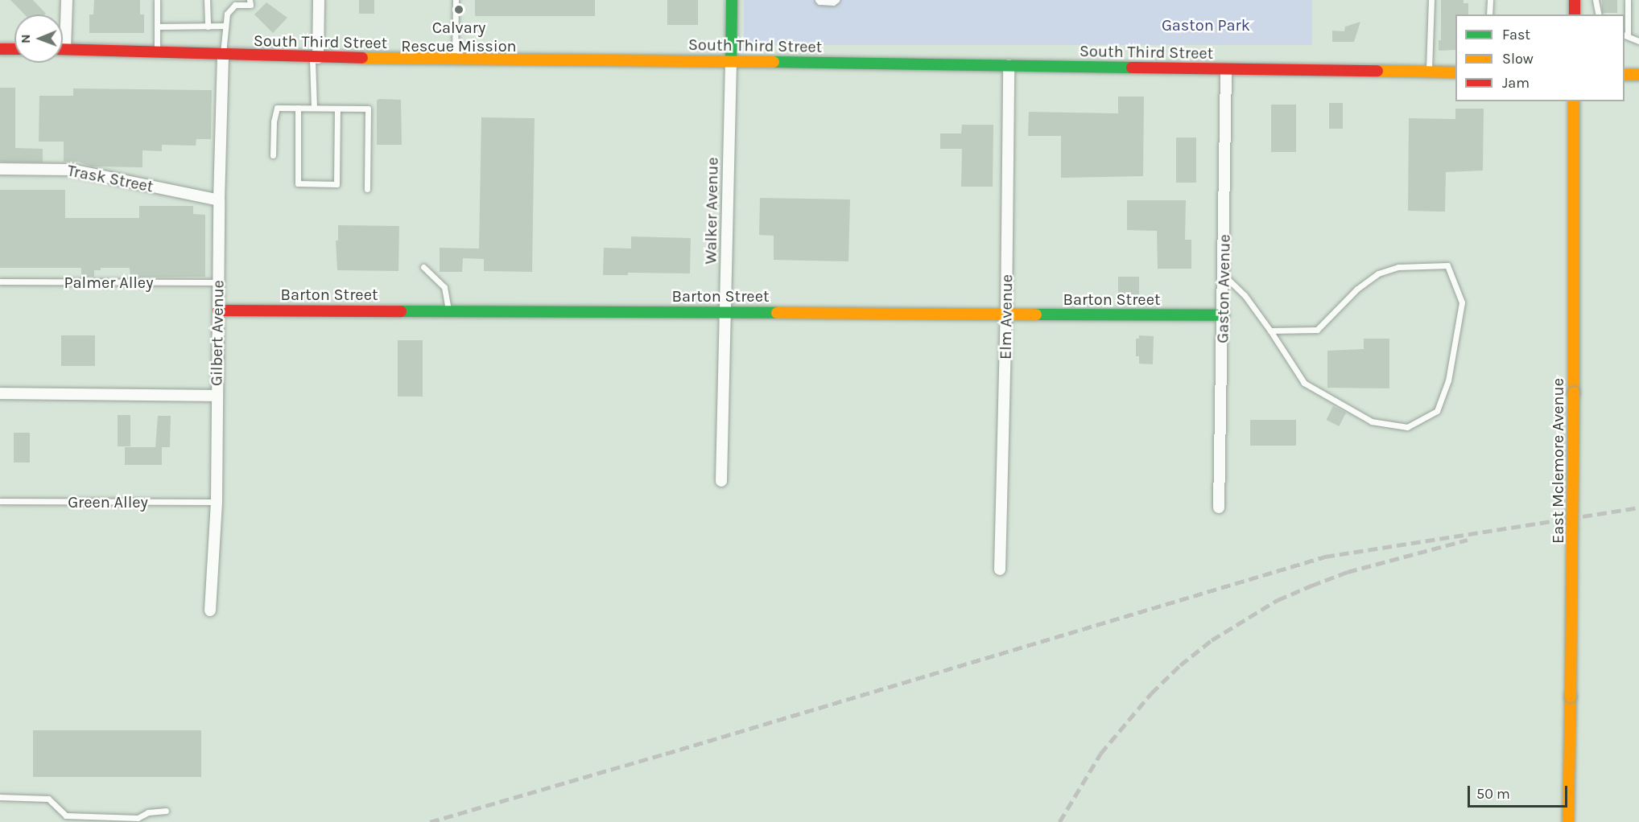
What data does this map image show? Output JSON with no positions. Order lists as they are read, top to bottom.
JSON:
{
  "streets": {
    "main road": [
      "South Third Street",
      "Walker Avenue",
      "Barton Street",
      "East Mclemore Avenue"
    ],
    "street": [
      "Trask Street",
      "Gaston Avenue",
      "Elm Avenue",
      "Gilbert Avenue"
    ],
    "lane": ["Palmer Alley", "Green Alley"]
  },
  "crossings": [
    ["South Third Street", "Walker Avenue"],
    ["South Third Street", "Gaston Avenue"],
    ["South Third Street", "Elm Avenue"],
    ["South Third Street", "Gilbert Avenue"],
    ["Trask Street", "Gilbert Avenue"],
    ["Walker Avenue", "Barton Street"],
    ["Palmer Alley", "Gilbert Avenue"],
    ["Gaston Avenue", "Barton Street"],
    ["Barton Street", "Elm Avenue"],
    ["Barton Street", "Gilbert Avenue"],
    ["Gilbert Avenue", "Green Alley"]
  ],
  "parks": ["Gaston Park"],
  "places": ["Calvary Rescue Mission"],
  "legend": ["Fast", "Slow", "Jam"],
  "scale_bar": "50 m",
  "north": "left"
}
